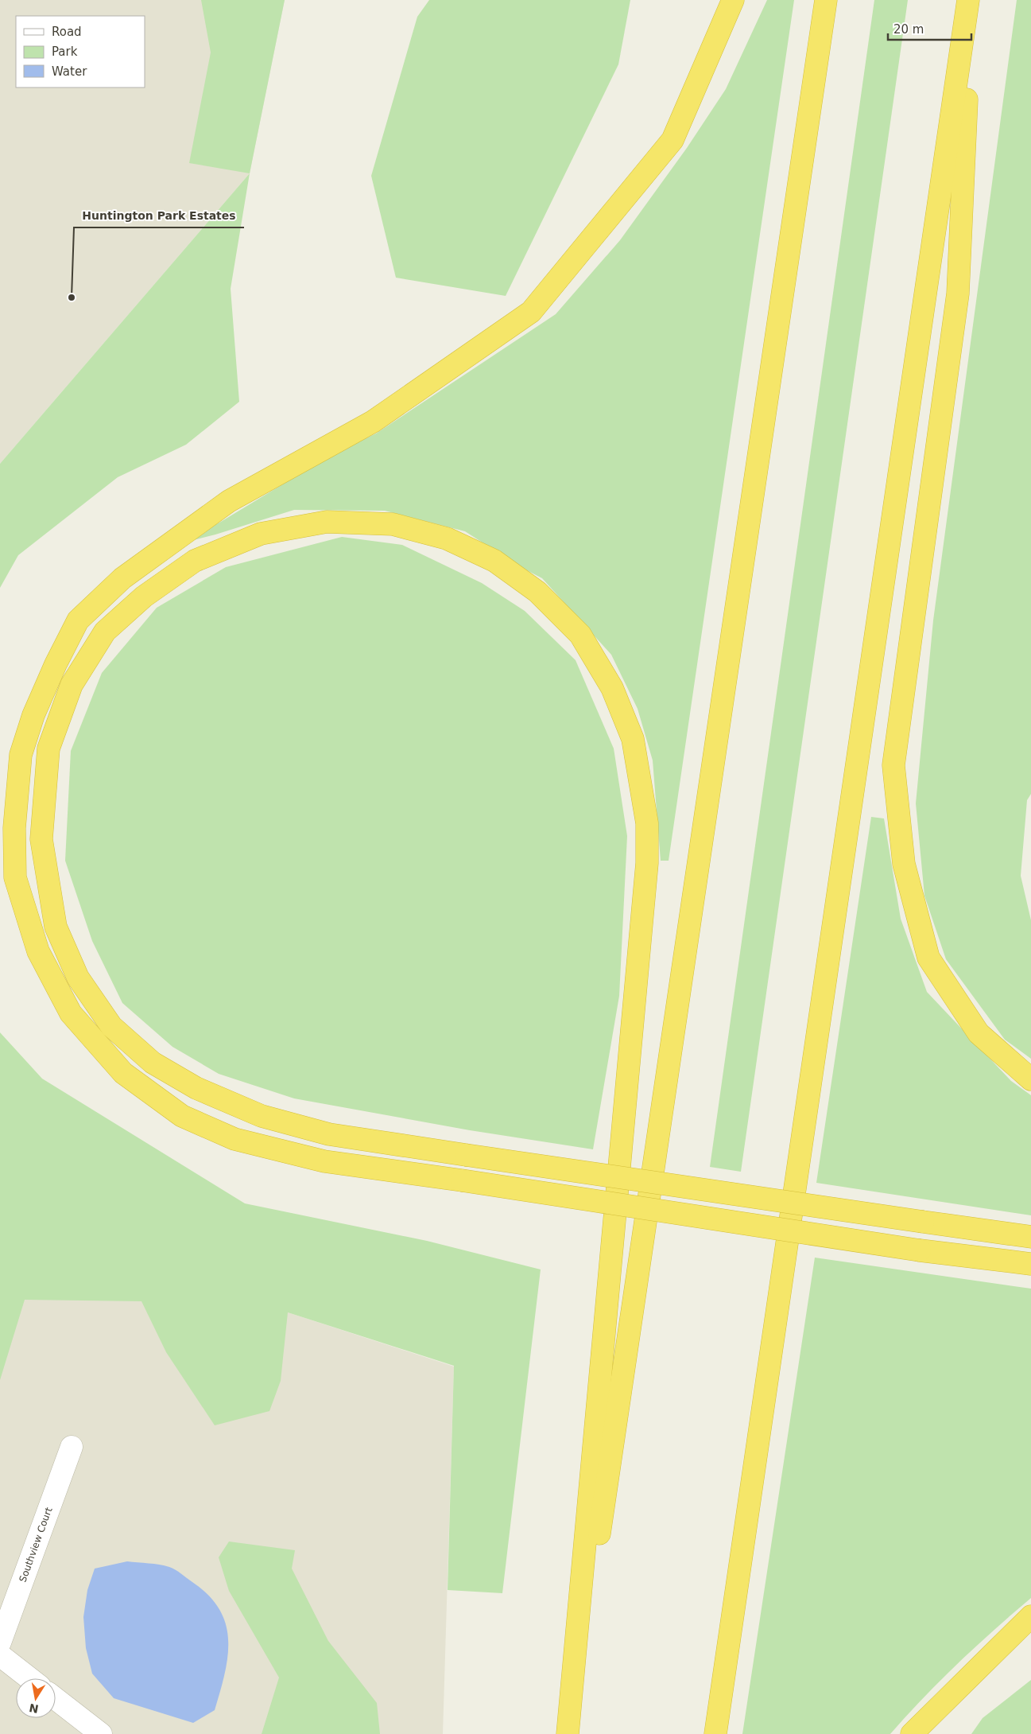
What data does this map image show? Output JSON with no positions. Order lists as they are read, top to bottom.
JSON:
{
  "streets": {
    "street": ["Southview Court"]
  },
  "places": ["Huntington Park Estates"],
  "legend": ["Road", "Park", "Water"],
  "scale_bar": "20 m",
  "north": "bottom"
}
